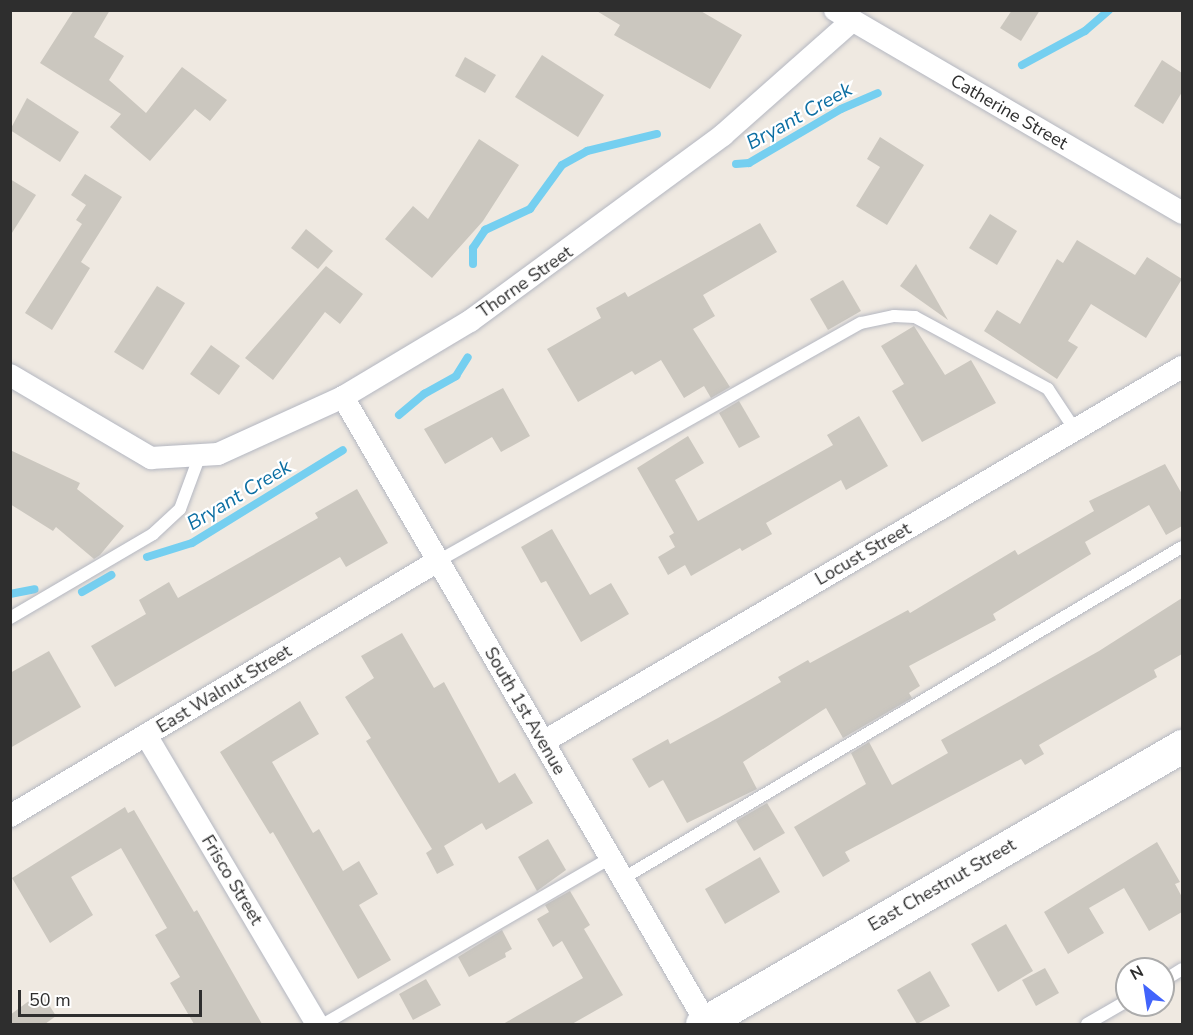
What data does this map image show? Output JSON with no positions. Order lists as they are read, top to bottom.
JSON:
{
  "streets": {
    "main road": ["East Chestnut Street"],
    "street": [
      "Catherine Street",
      "Thorne Street",
      "Locust Street",
      "East Walnut Street",
      "South 1st Avenue",
      "Frisco Street"
    ]
  },
  "crossings": [
    ["Catherine Street", "Thorne Street"],
    ["Thorne Street", "South 1st Avenue"],
    ["Locust Street", "South 1st Avenue"],
    ["East Walnut Street", "South 1st Avenue"],
    ["East Walnut Street", "Frisco Street"],
    ["South 1st Avenue", "East Chestnut Street"]
  ],
  "water": ["Bryant Creek"],
  "scale_bar": "50 m",
  "north": "top left"
}
